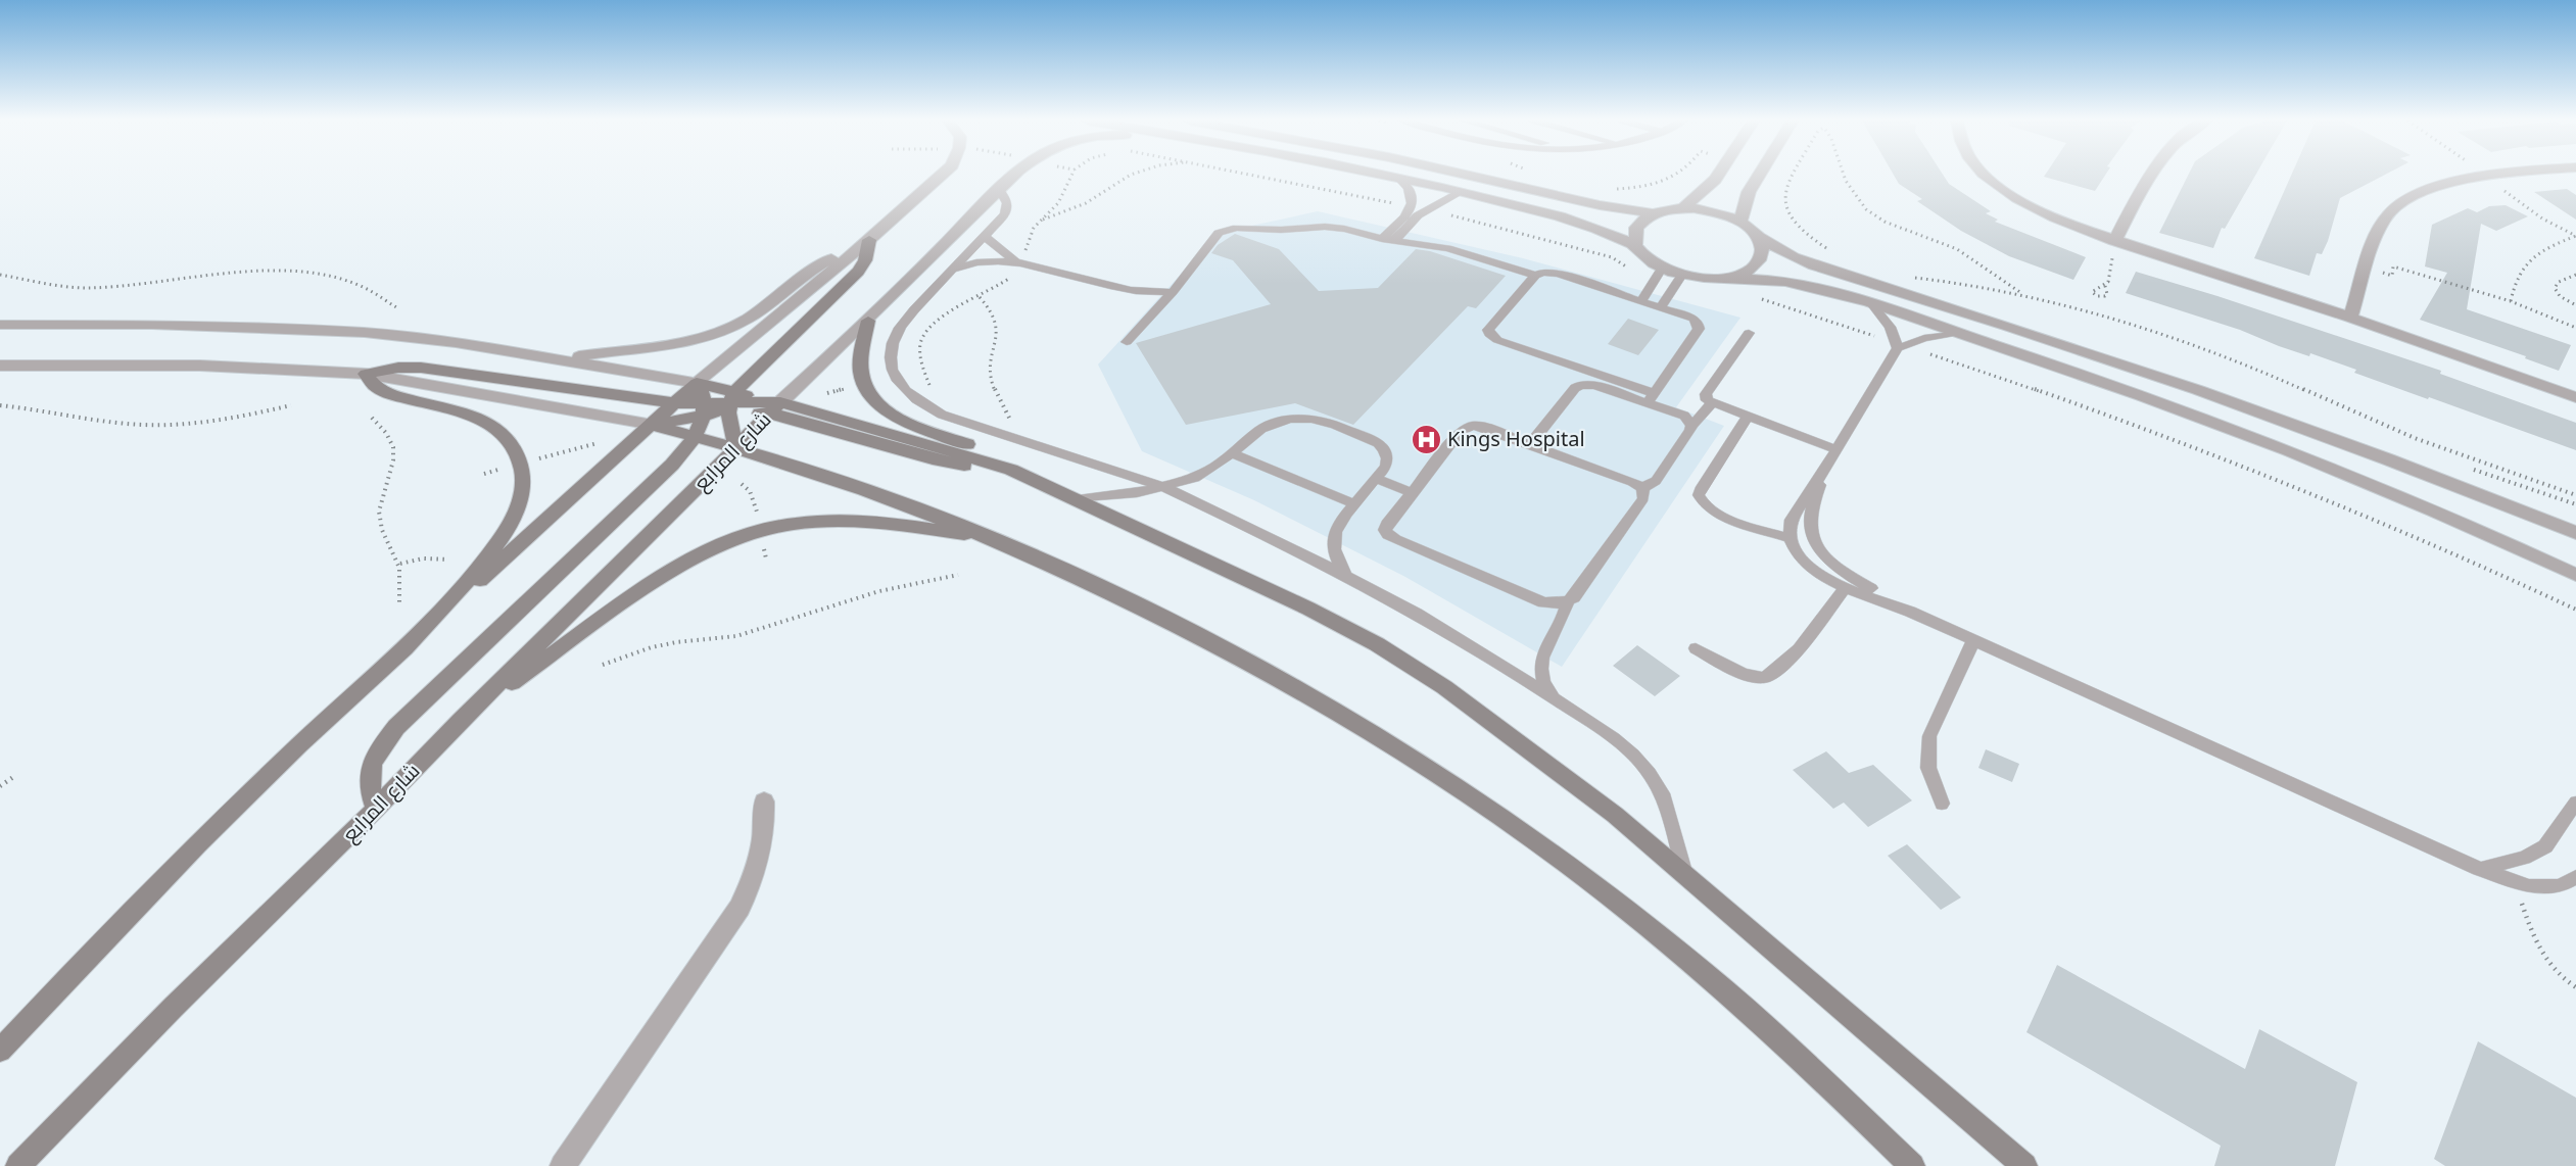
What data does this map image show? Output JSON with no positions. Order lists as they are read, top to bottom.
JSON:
{
  "streets": {
    "main road": ["شارع المرابع"]
  },
  "places": {
    "hospital": ["Kings Hospital"]
  }
}
